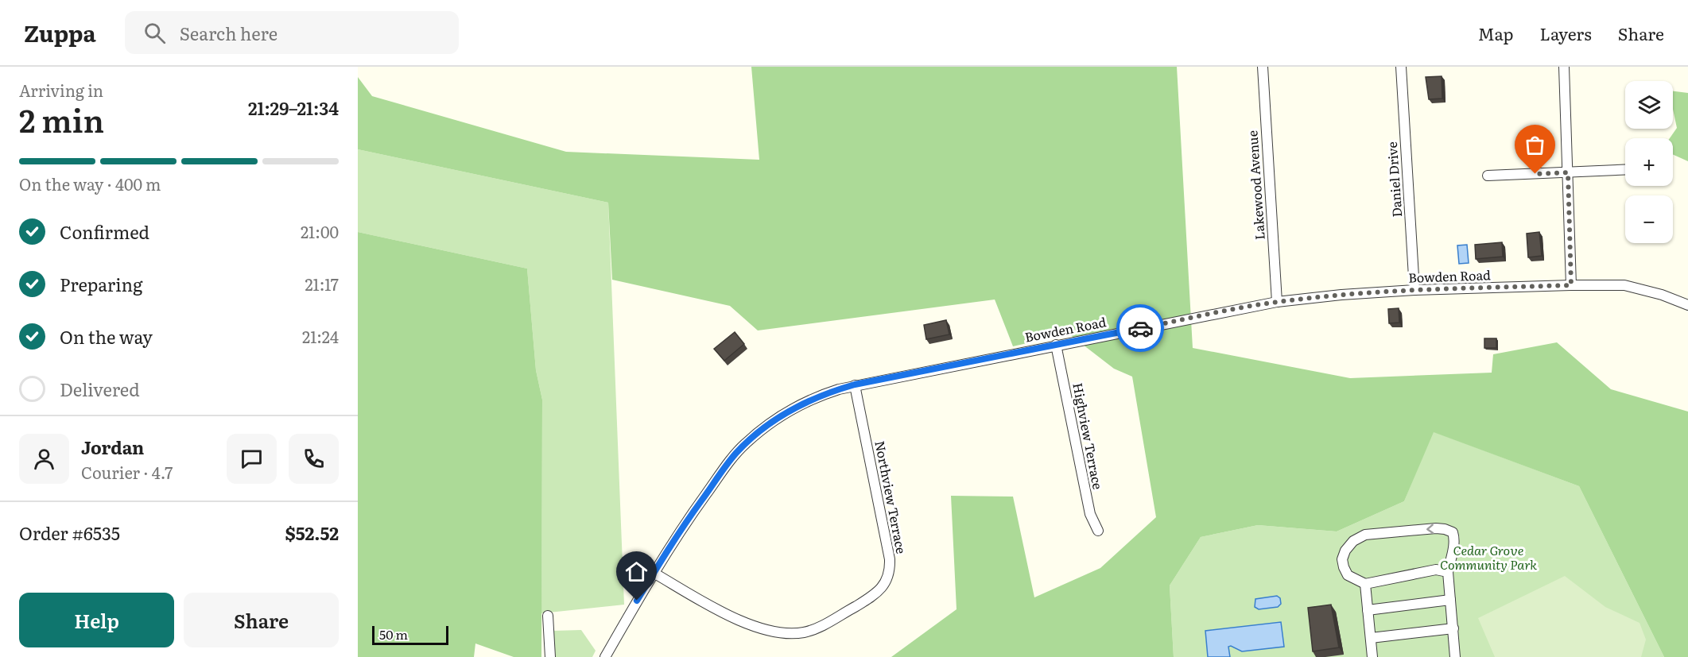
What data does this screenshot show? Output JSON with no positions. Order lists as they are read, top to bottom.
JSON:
{
  "streets": {
    "street": [
      "Daniel Drive",
      "Lakewood Avenue",
      "Bowden Road",
      "Highview Terrace",
      "Northview Terrace"
    ]
  },
  "crossings": [
    ["Daniel Drive", "Bowden Road"],
    ["Lakewood Avenue", "Bowden Road"],
    ["Bowden Road", "Highview Terrace"],
    ["Bowden Road", "Northview Terrace"]
  ],
  "parks": ["Cedar Grove Community Park"],
  "scale_bar": "50 m",
  "page": {
    "header": "Zuppa",
    "search": "Search here",
    "nav": ["Map", "Layers", "Share"],
    "heading": ["2 min", "Arriving in", "21:29–21:34"],
    "panel": [
      "Jordan",
      "Courier · 4.7",
      "Order #6535",
      "$52.52"
    ],
    "map_buttons": ["+", "−"],
    "bar": "On the way · 400 m",
    "list": [
      ["Confirmed", "21:00"],
      ["Preparing", "21:17"],
      ["On the way", "21:24"],
      "Delivered"
    ],
    "buttons": ["Help", "Share"],
    "scale": "50 m"
  }
}
